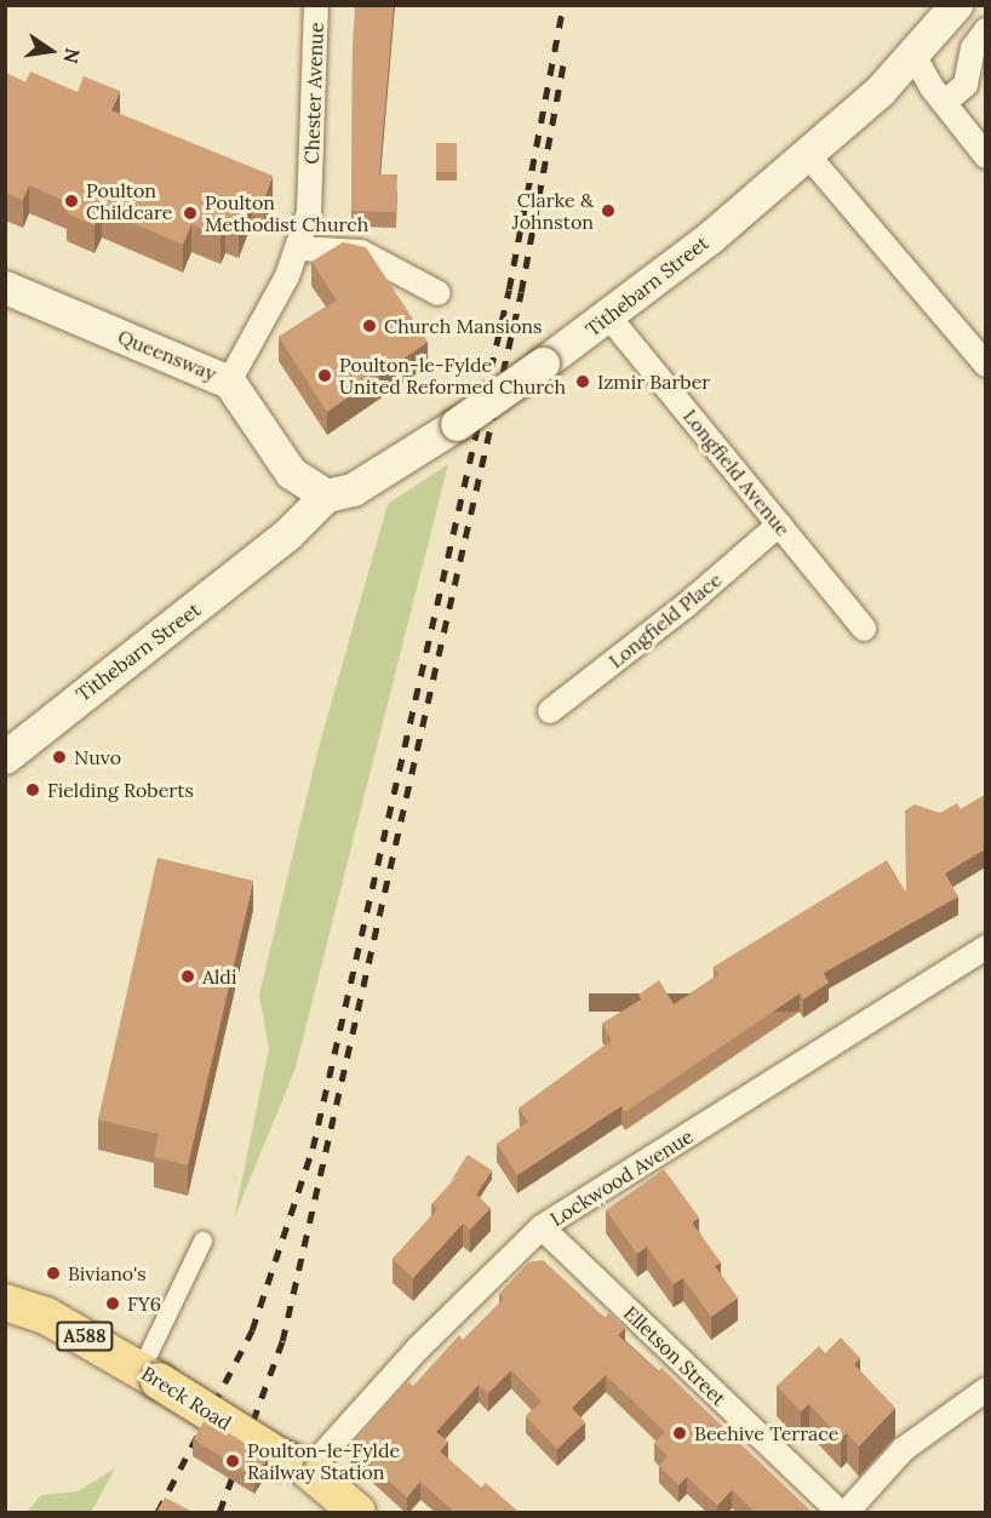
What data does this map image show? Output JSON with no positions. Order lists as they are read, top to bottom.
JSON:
{
  "streets": {
    "main road": [
      "Tithebarn Street",
      "Queensway",
      "A588",
      "Breck Road"
    ],
    "street": [
      "Chester Avenue",
      "Longfield Avenue",
      "Longfield Place",
      "Lockwood Avenue",
      "Elletson Street"
    ]
  },
  "crossings": [
    ["Chester Avenue", "Queensway"],
    ["Tithebarn Street", "Queensway"],
    ["Tithebarn Street", "Longfield Avenue"],
    ["Longfield Avenue", "Longfield Place"],
    ["Lockwood Avenue", "Elletson Street"],
    ["Lockwood Avenue", "Breck Road"]
  ],
  "places": [
    "Poulton Childcare",
    "Clarke & Johnston",
    "Poulton Methodist Church",
    "Church Mansions",
    "Poulton-le-Fylde United Reformed Church",
    "Izmir Barber",
    "Nuvo",
    "Fielding Roberts",
    "Aldi",
    "Biviano's",
    "FY6",
    "Beehive Terrace",
    "Poulton-le-Fylde Railway Station"
  ],
  "north": "right"
}
